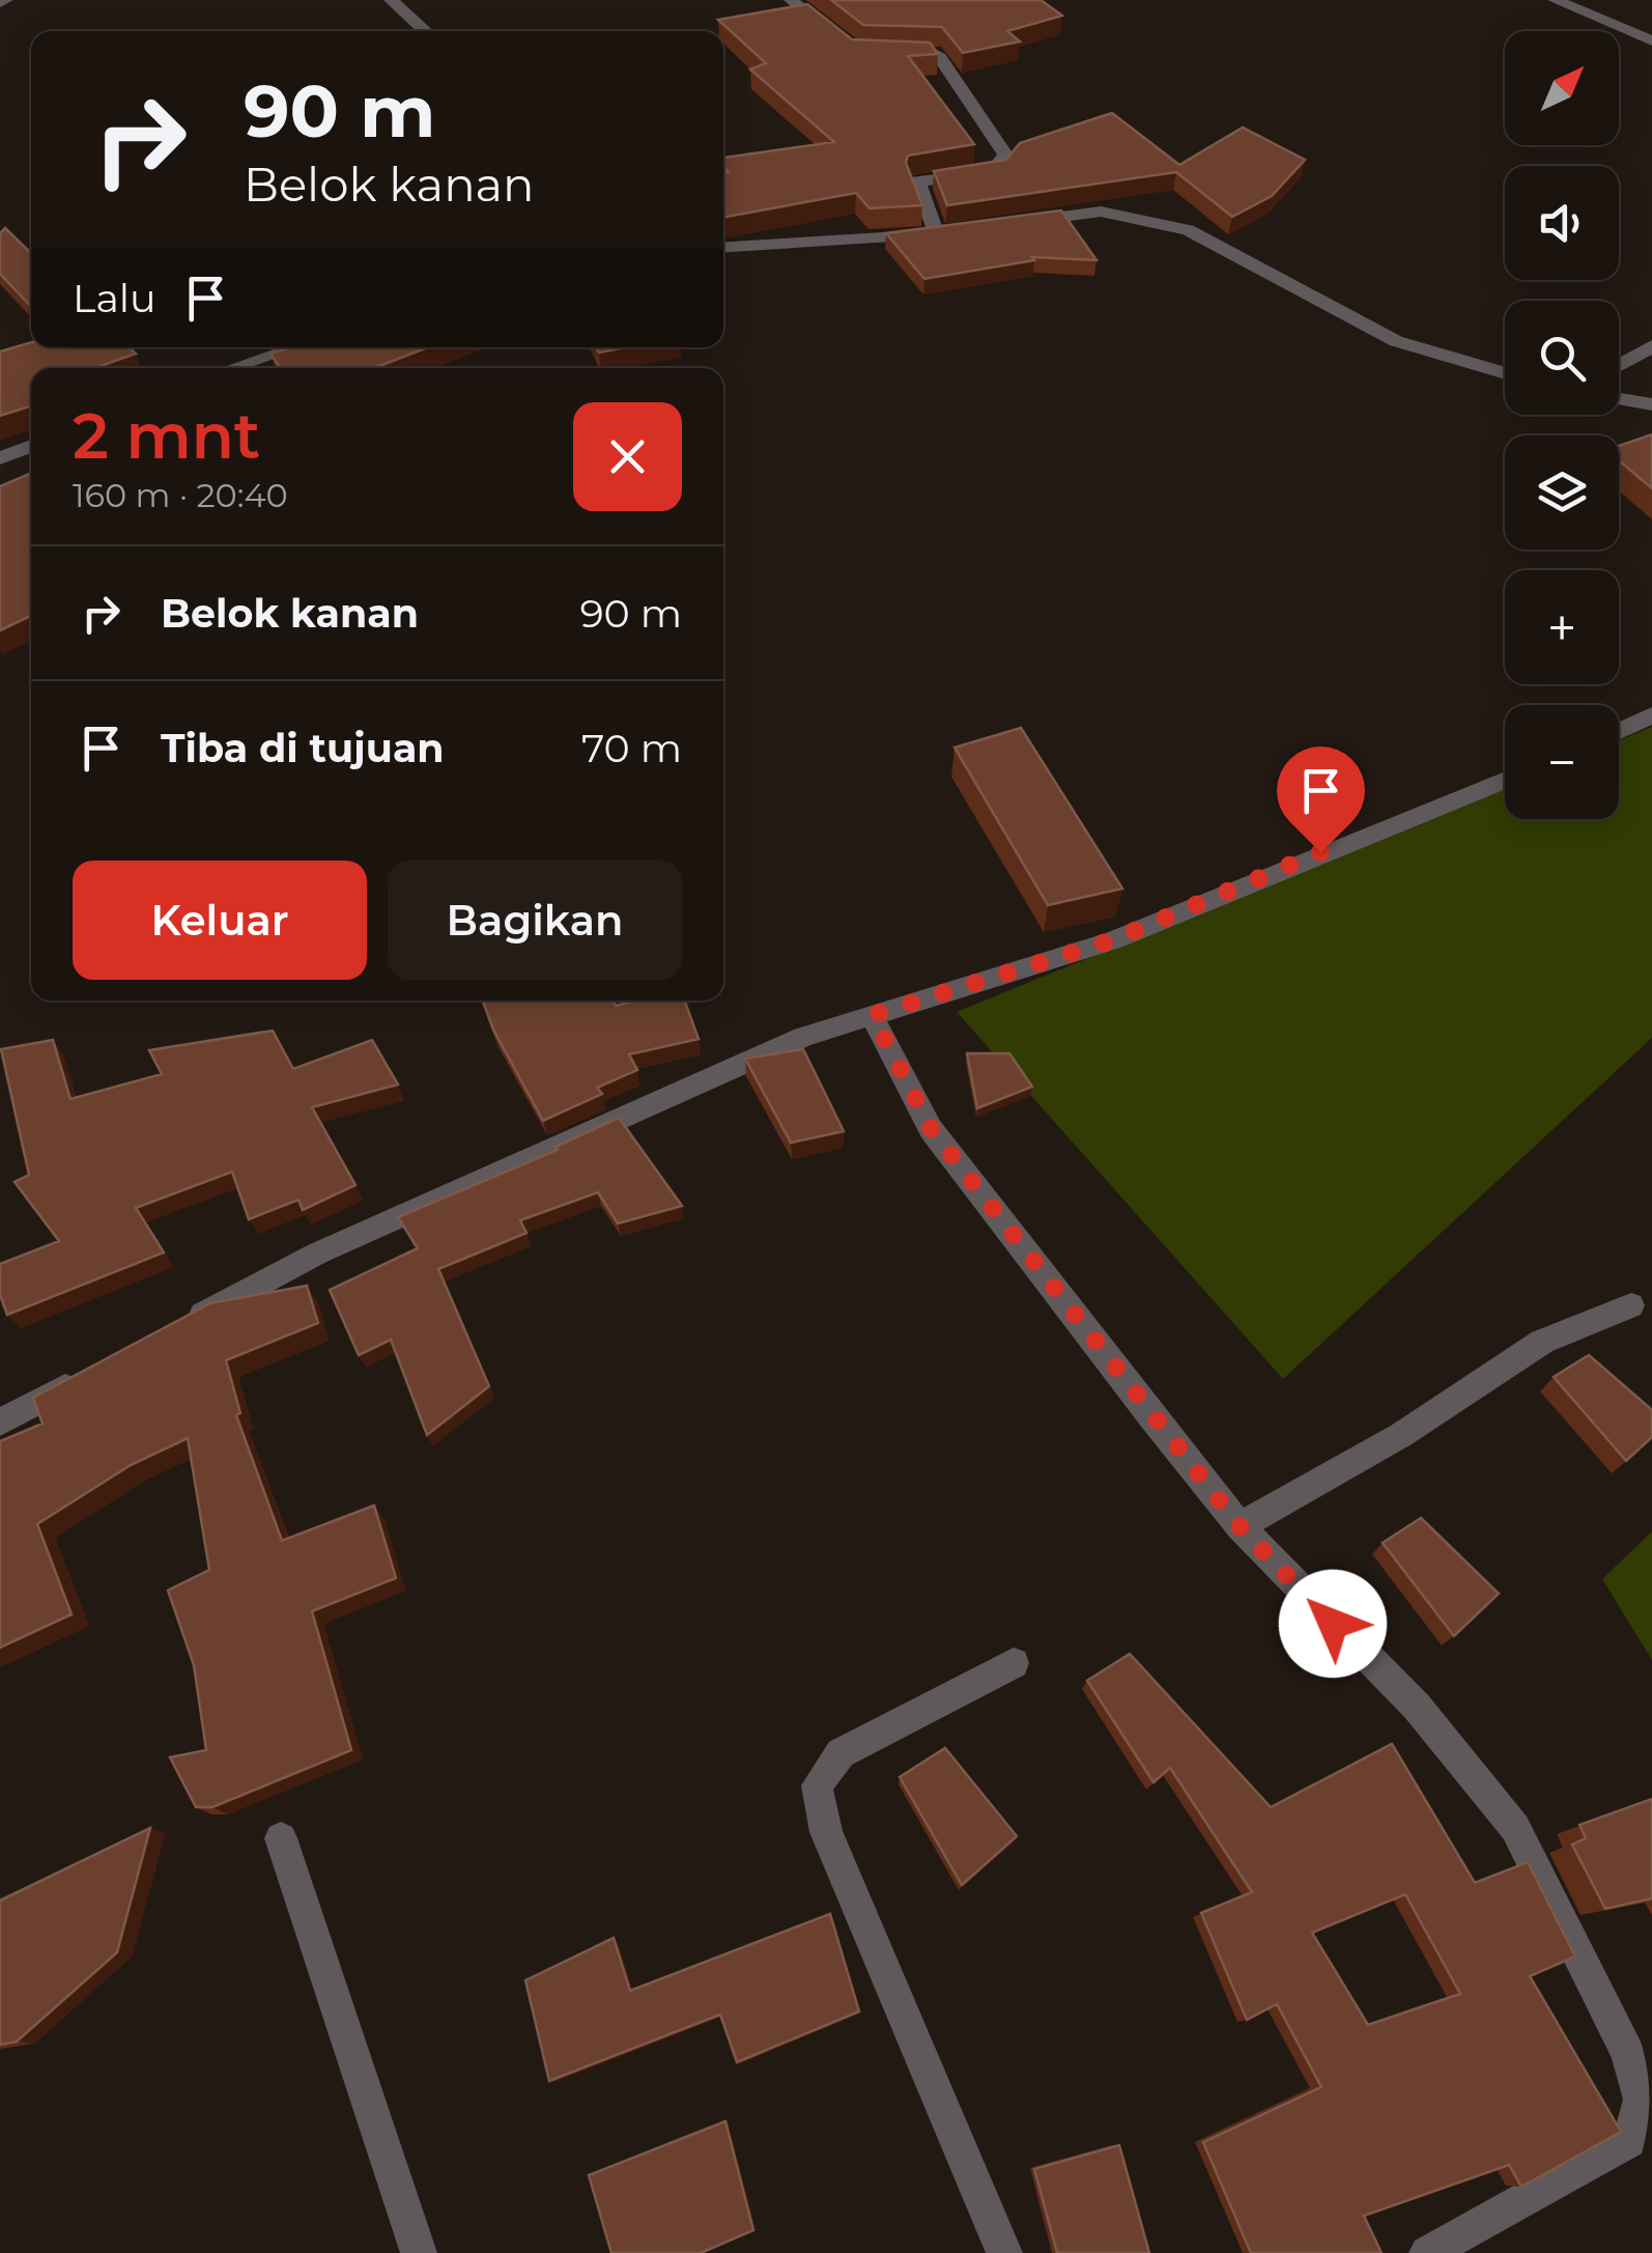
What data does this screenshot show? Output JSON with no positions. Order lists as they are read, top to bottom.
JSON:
{
  "north": "top right",
  "page": {
    "map_buttons": ["+", "−"],
    "turn": ["90 m", "Belok kanan"],
    "then": "Lalu",
    "heading": ["2 mnt", "160 m · 20:40"],
    "list": [
      {
        "name": "Belok kanan",
        "value": "90 m"
      },
      {
        "name": "Tiba di tujuan",
        "value": "70 m"
      }
    ],
    "buttons": ["Keluar", "Bagikan"]
  }
}
